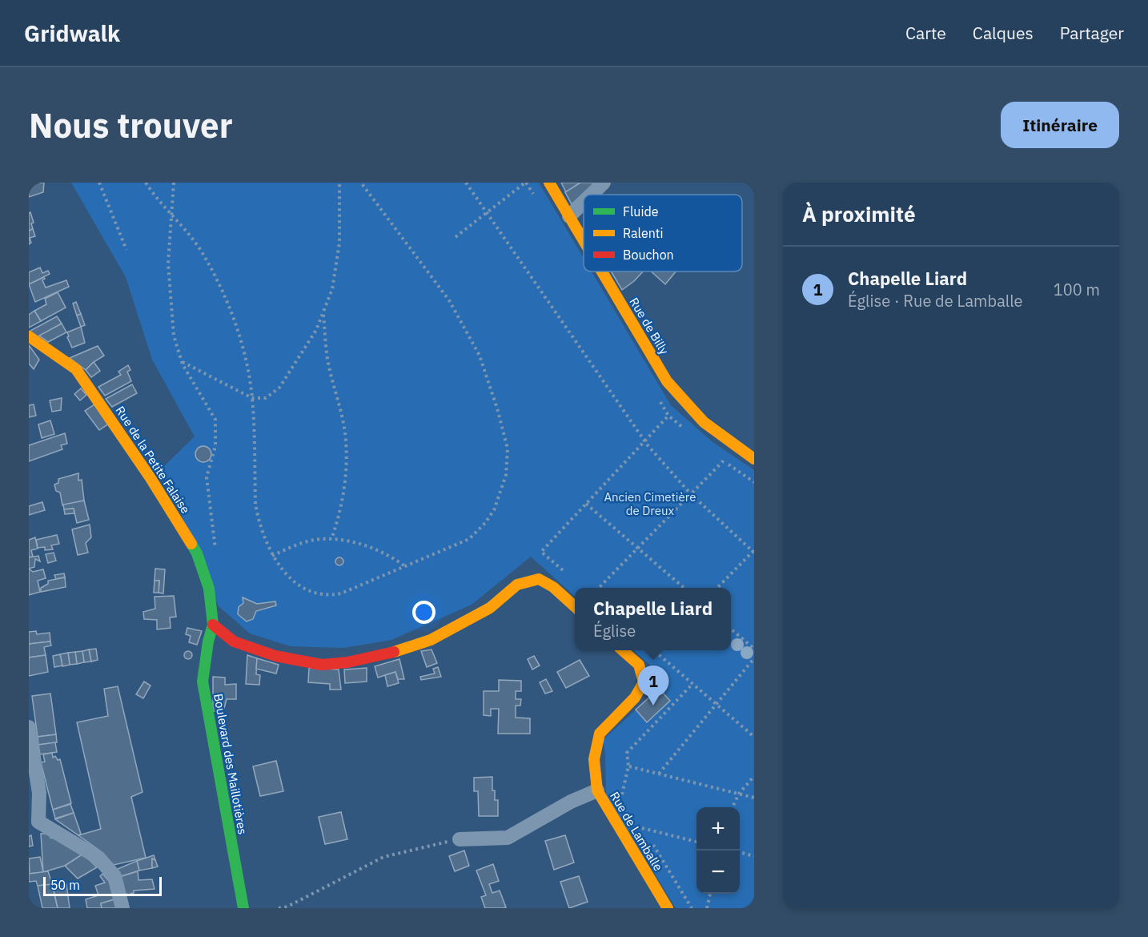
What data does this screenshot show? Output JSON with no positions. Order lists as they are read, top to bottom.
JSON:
{
  "streets": {
    "street": [
      "Rue de Billy",
      "Rue de la Petite Falaise",
      "Boulevard des Maillotières",
      "Rue de Lamballe"
    ]
  },
  "crossings": [
    ["Rue de la Petite Falaise", "Boulevard des Maillotières"]
  ],
  "parks": ["Ancien Cimetière de Dreux"],
  "legend": ["Fluide", "Ralenti", "Bouchon"],
  "scale_bar": "50 m",
  "page": {
    "header": "Gridwalk",
    "nav": ["Carte", "Calques", "Partager"],
    "buttons": "Itinéraire",
    "title": "Nous trouver",
    "heading": "À proximité",
    "list": [
      {
        "mark": "1",
        "name": "Chapelle Liard",
        "note": "Église · Rue de Lamballe",
        "value": "100 m"
      }
    ],
    "popup": ["Chapelle Liard", "Église"],
    "pins": "1",
    "map_buttons": ["+", "−"],
    "scale": "50 m"
  }
}
